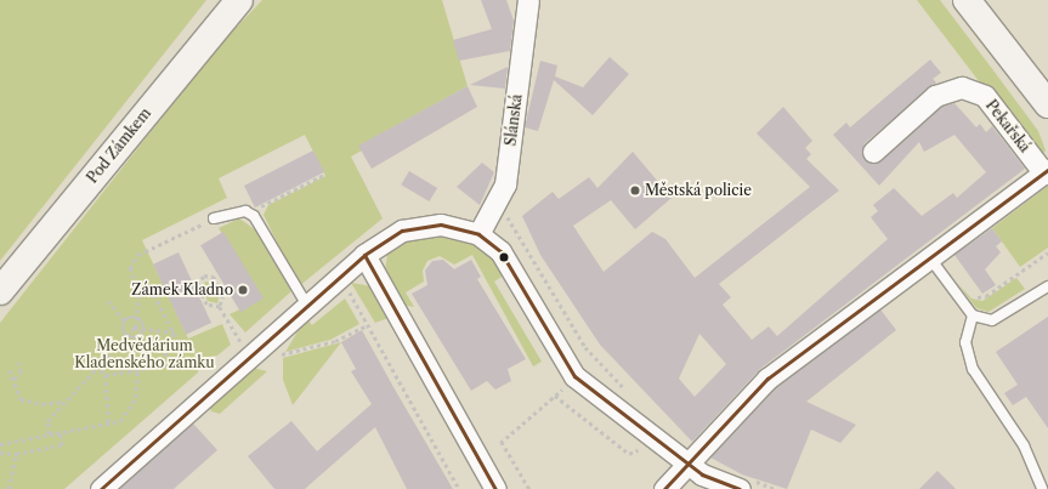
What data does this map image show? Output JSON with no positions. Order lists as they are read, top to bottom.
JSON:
{
  "streets": {
    "main road": ["Pod Zámkem"],
    "street": ["Slánská", "Pekařská"]
  },
  "parks": ["Medvědárium Kladenského zámku"],
  "places": ["Městská policie", "Zámek Kladno"]
}
